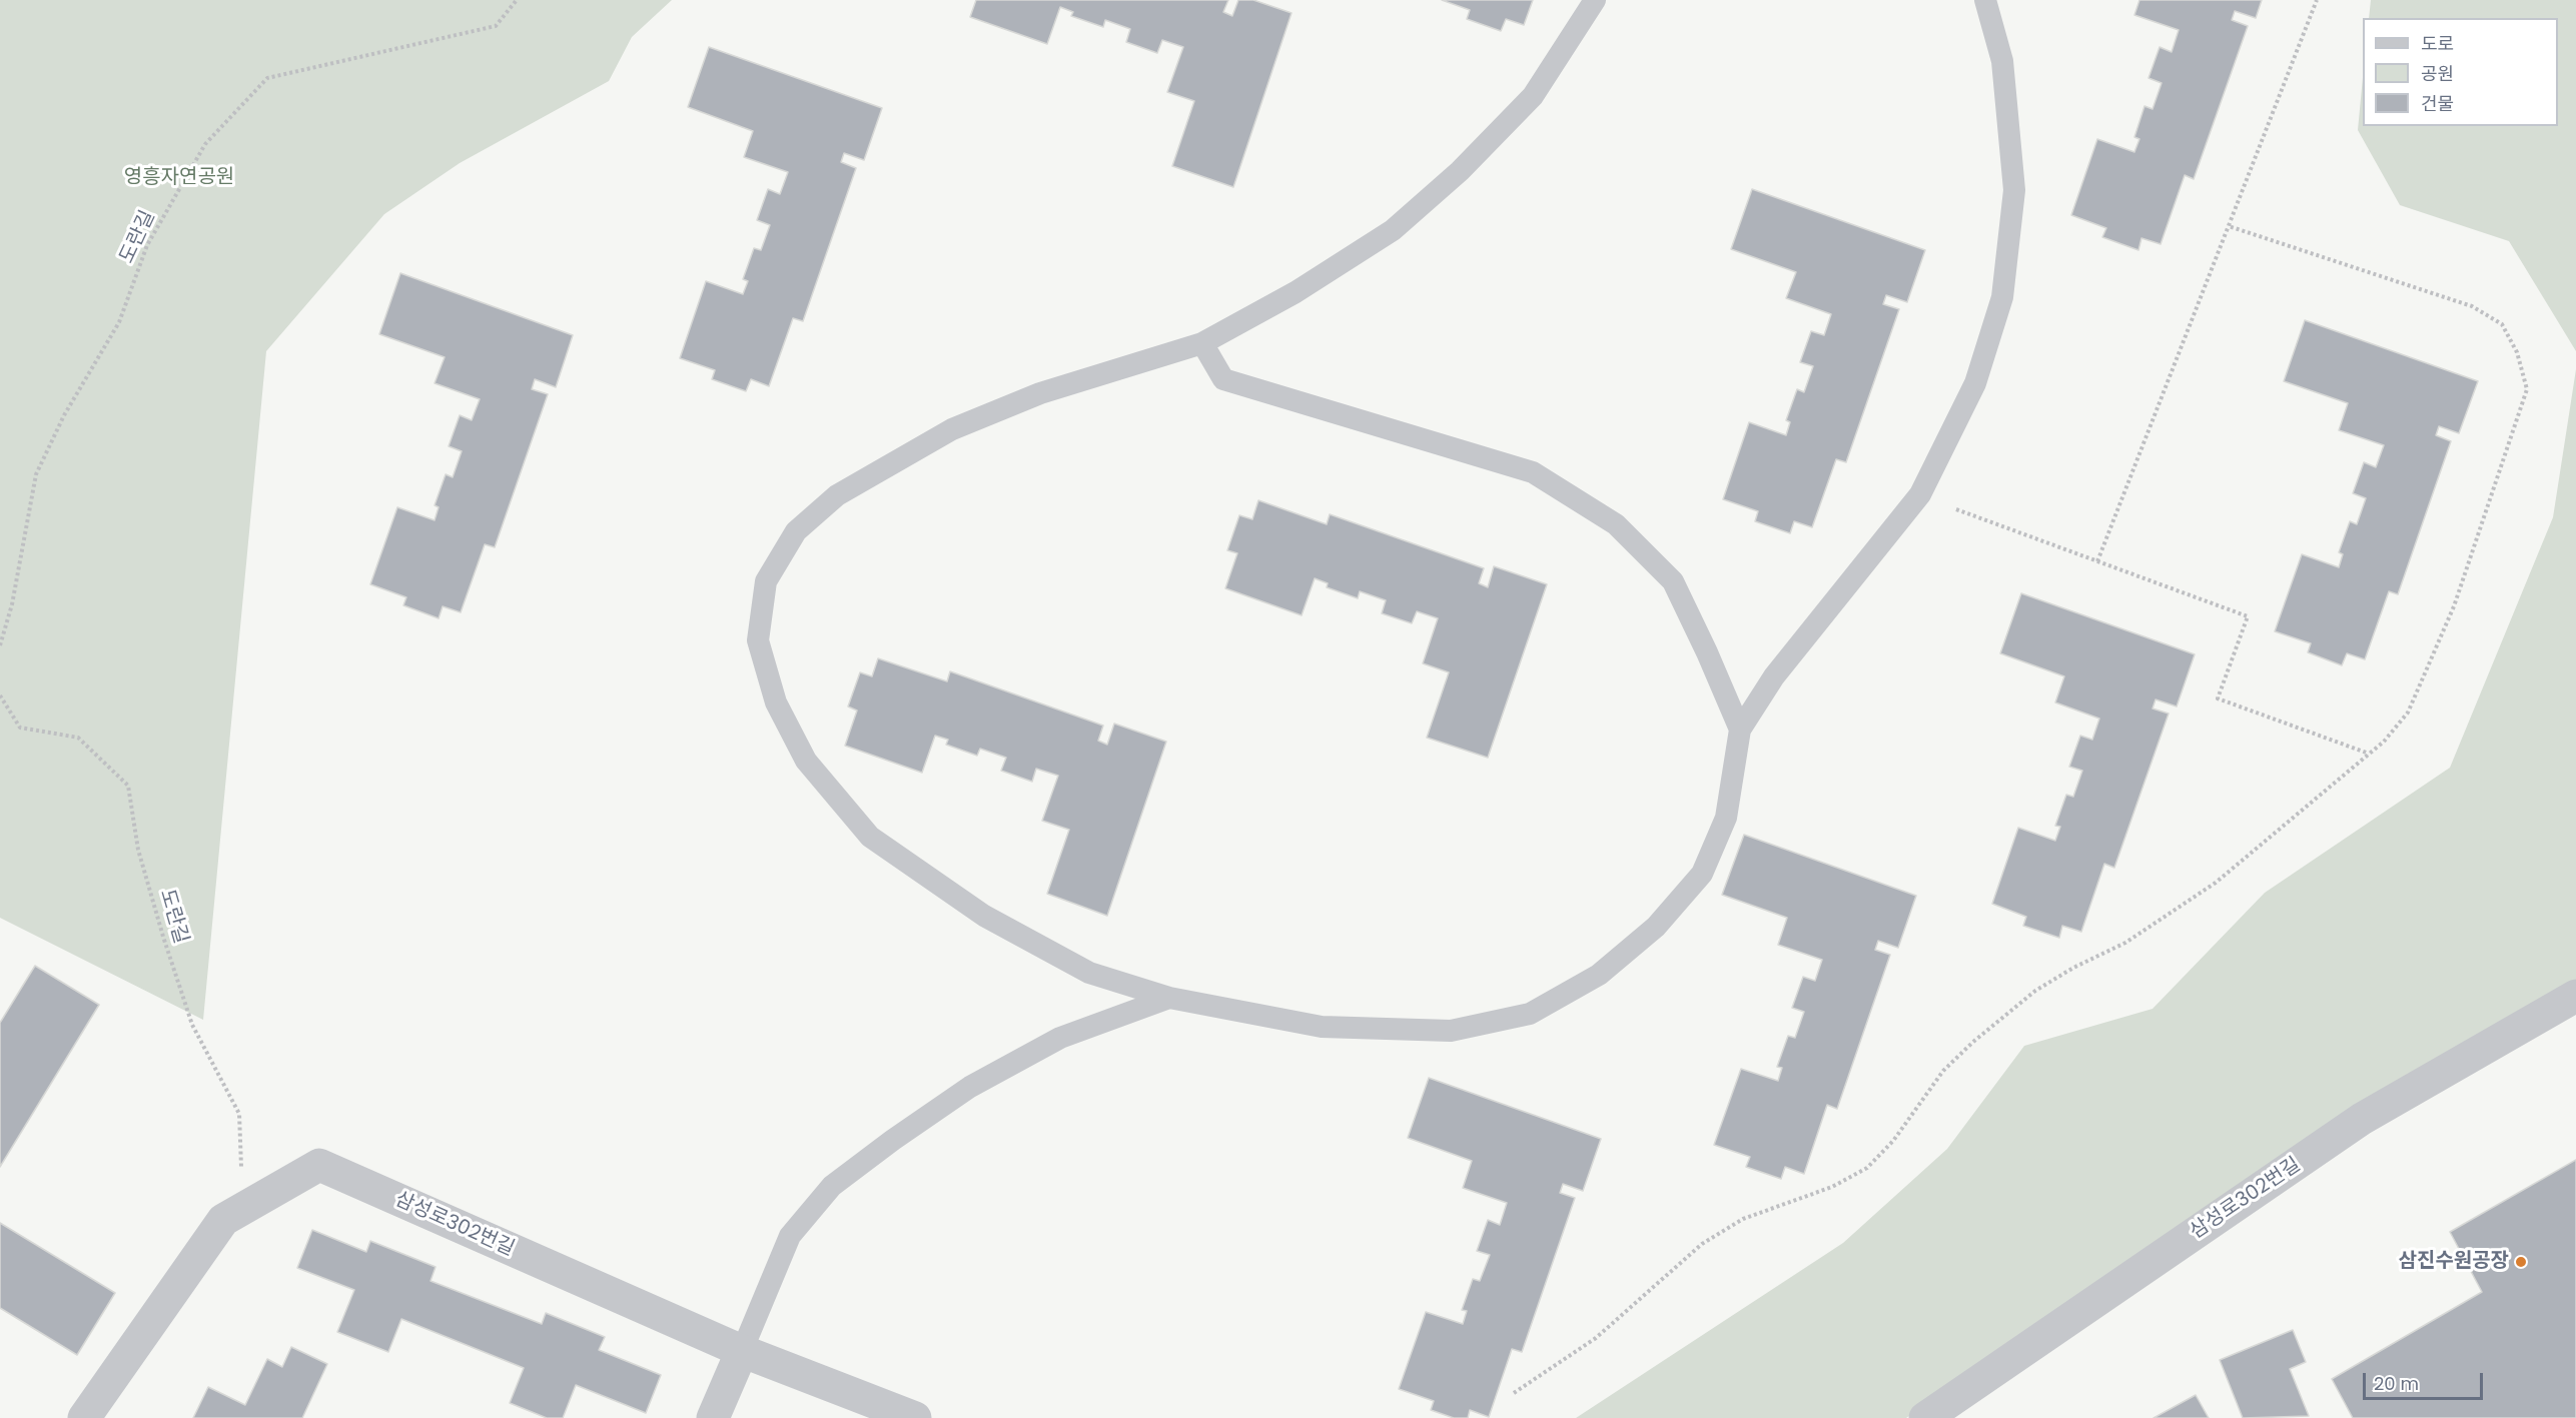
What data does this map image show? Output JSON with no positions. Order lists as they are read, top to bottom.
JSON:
{
  "streets": {
    "street": ["삼성로302번길"],
    "path": ["도란길"]
  },
  "crossings": [
    ["도란길", "삼성로302번길"]
  ],
  "parks": ["영흥자연공원"],
  "places": ["삼진수원공장"],
  "legend": ["도로", "공원", "건물"],
  "scale_bar": "20 m"
}
